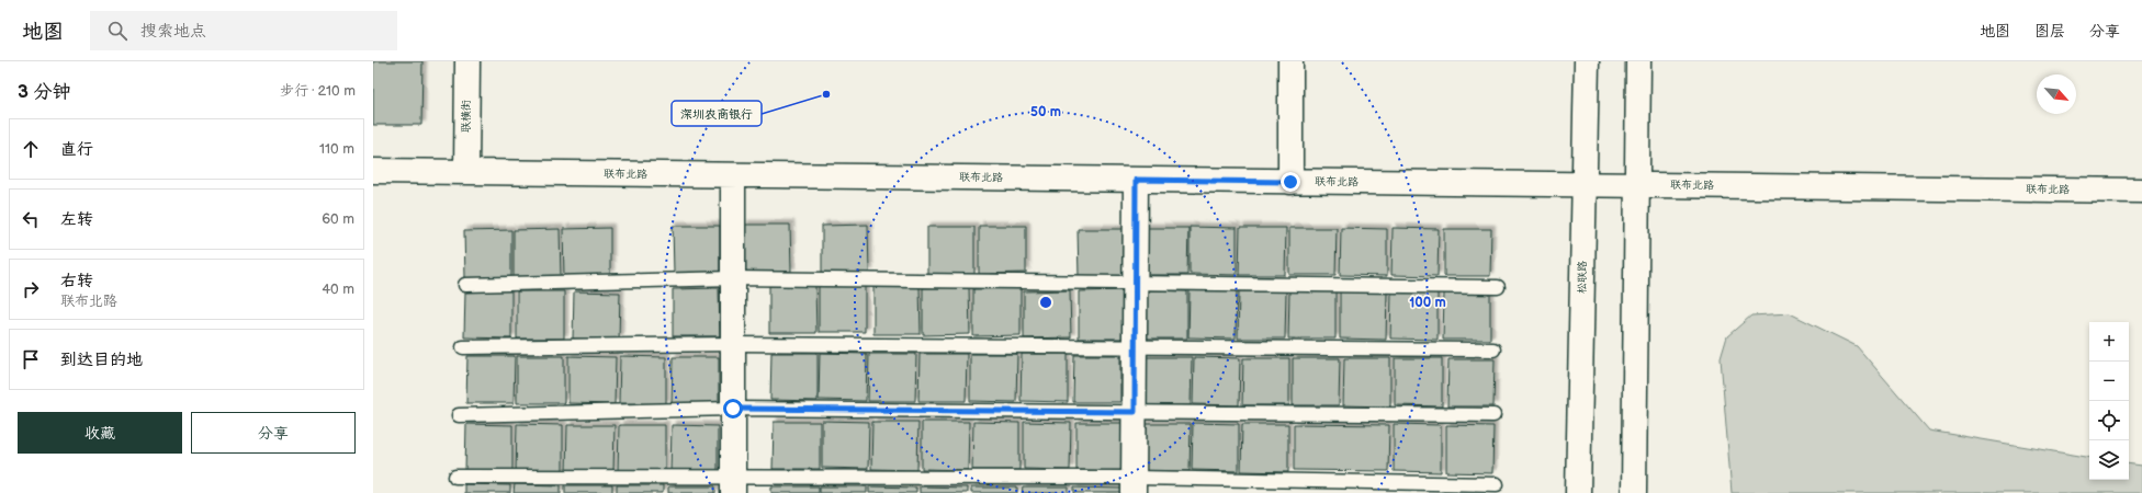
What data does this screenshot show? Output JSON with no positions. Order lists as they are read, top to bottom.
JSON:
{
  "streets": {
    "street": ["联横街", "联布北路", "松联路"]
  },
  "crossings": [
    ["联横街", "联布北路"],
    ["联布北路", "松联路"]
  ],
  "places": ["深圳农商银行"],
  "north": "bottom right",
  "page": {
    "header": "地图",
    "search": "搜索地点",
    "nav": ["地图", "图层", "分享"],
    "heading": ["3 分钟", "步行 · 210 m"],
    "list": [
      ["直行", "110 m"],
      ["左转", "60 m"],
      ["右转", "联布北路", "40 m"],
      "到达目的地"
    ],
    "map_buttons": ["+", "−"],
    "buttons": ["收藏", "分享"]
  },
  "rings": ["50 m", "100 m"]
}
